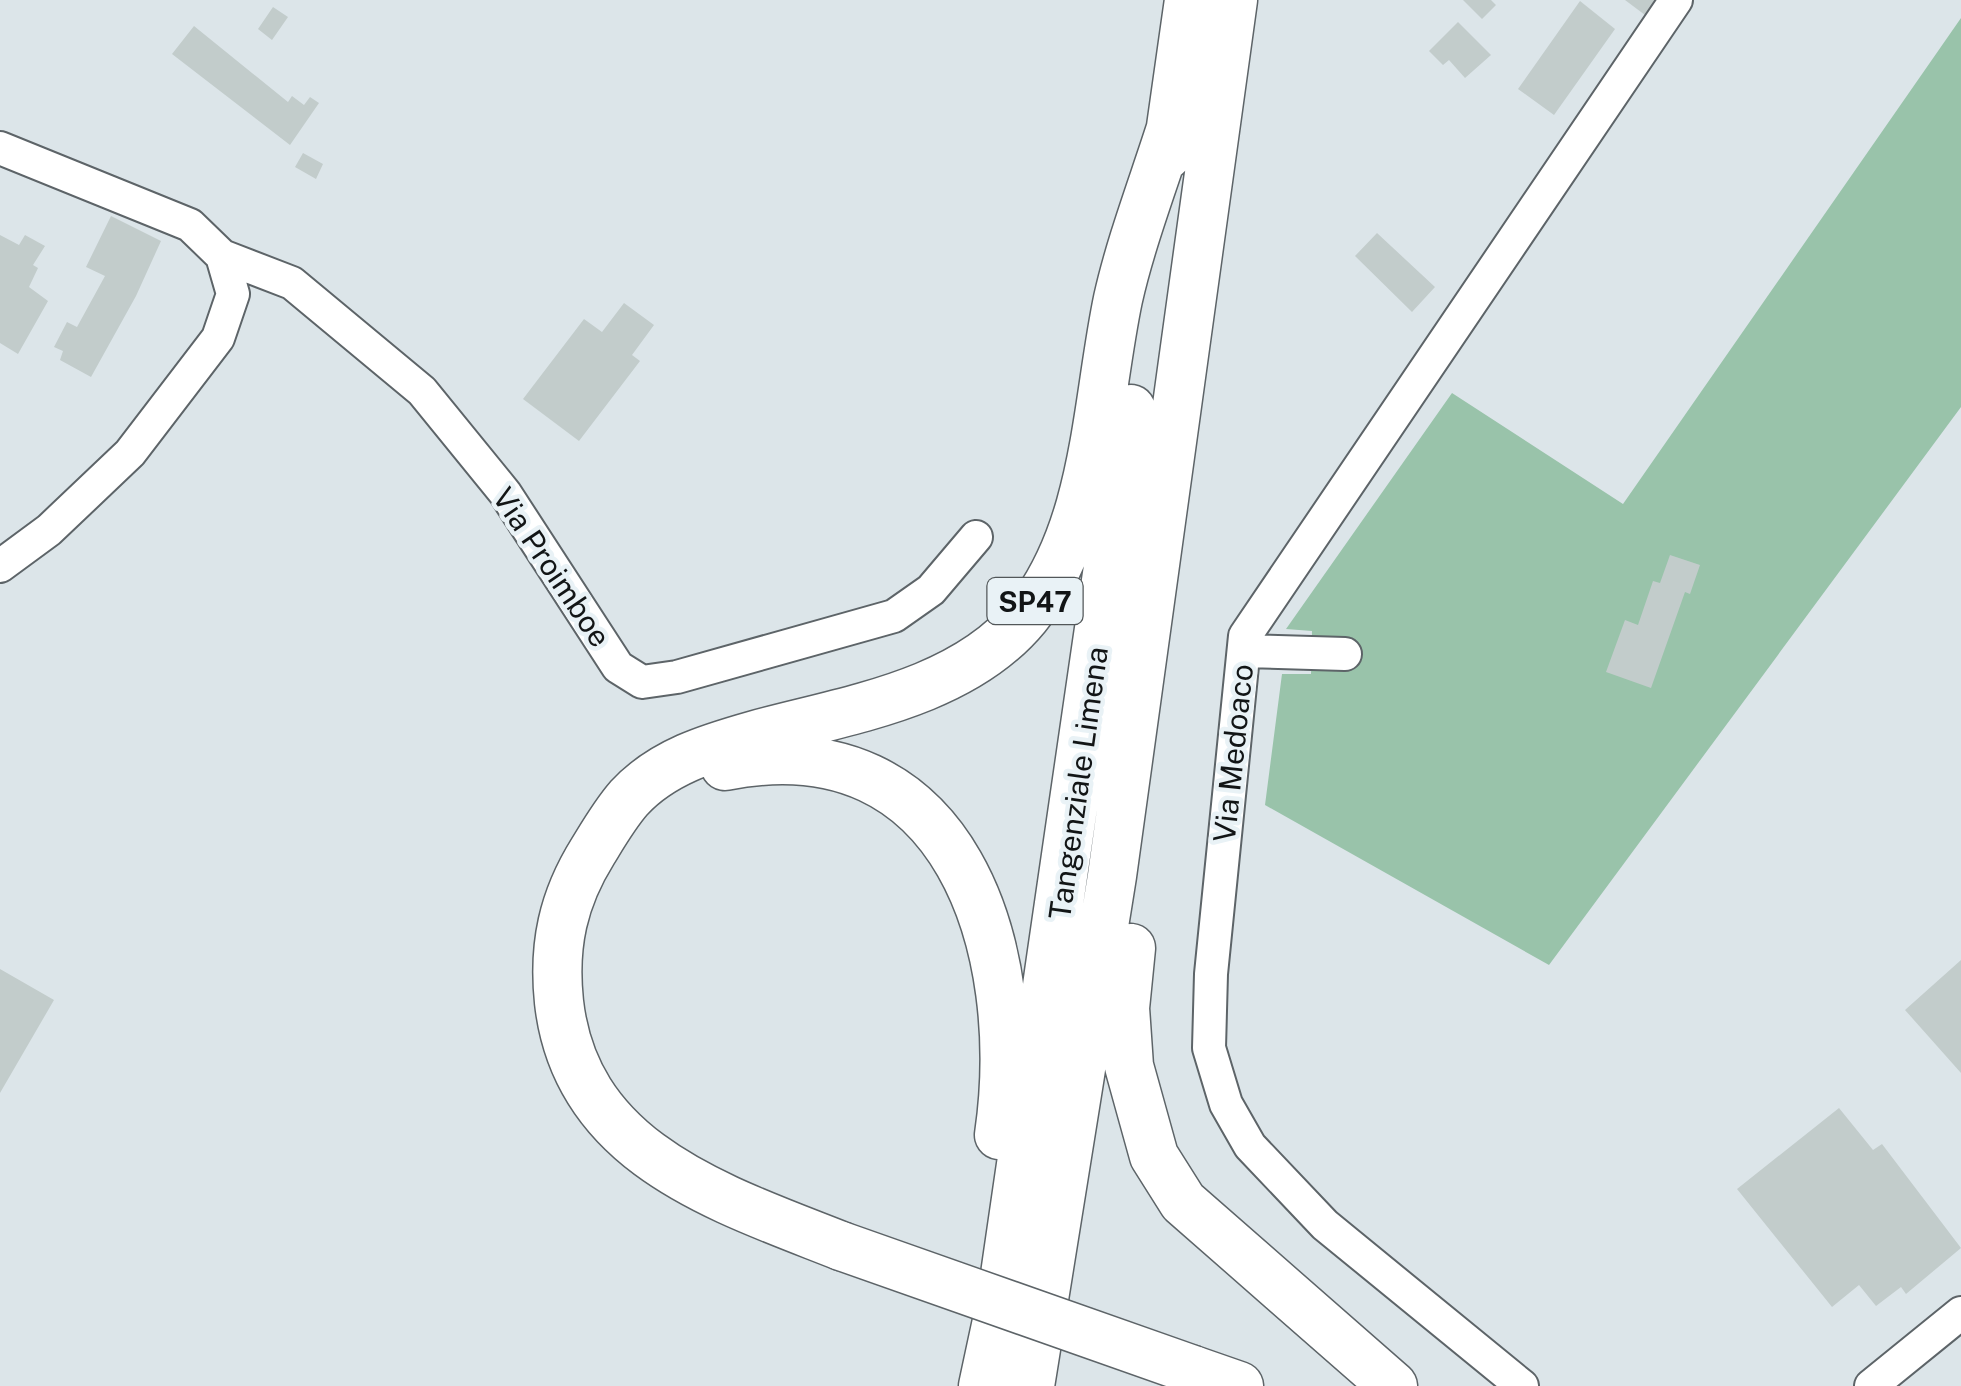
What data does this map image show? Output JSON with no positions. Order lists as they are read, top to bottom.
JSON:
{
  "streets": {
    "highway": ["SP47", "Tangenziale Limena"],
    "street": ["Via Proimboe", "Via Medoaco"]
  },
  "crossings": [
    ["SP47", "Tangenziale Limena"]
  ]
}
